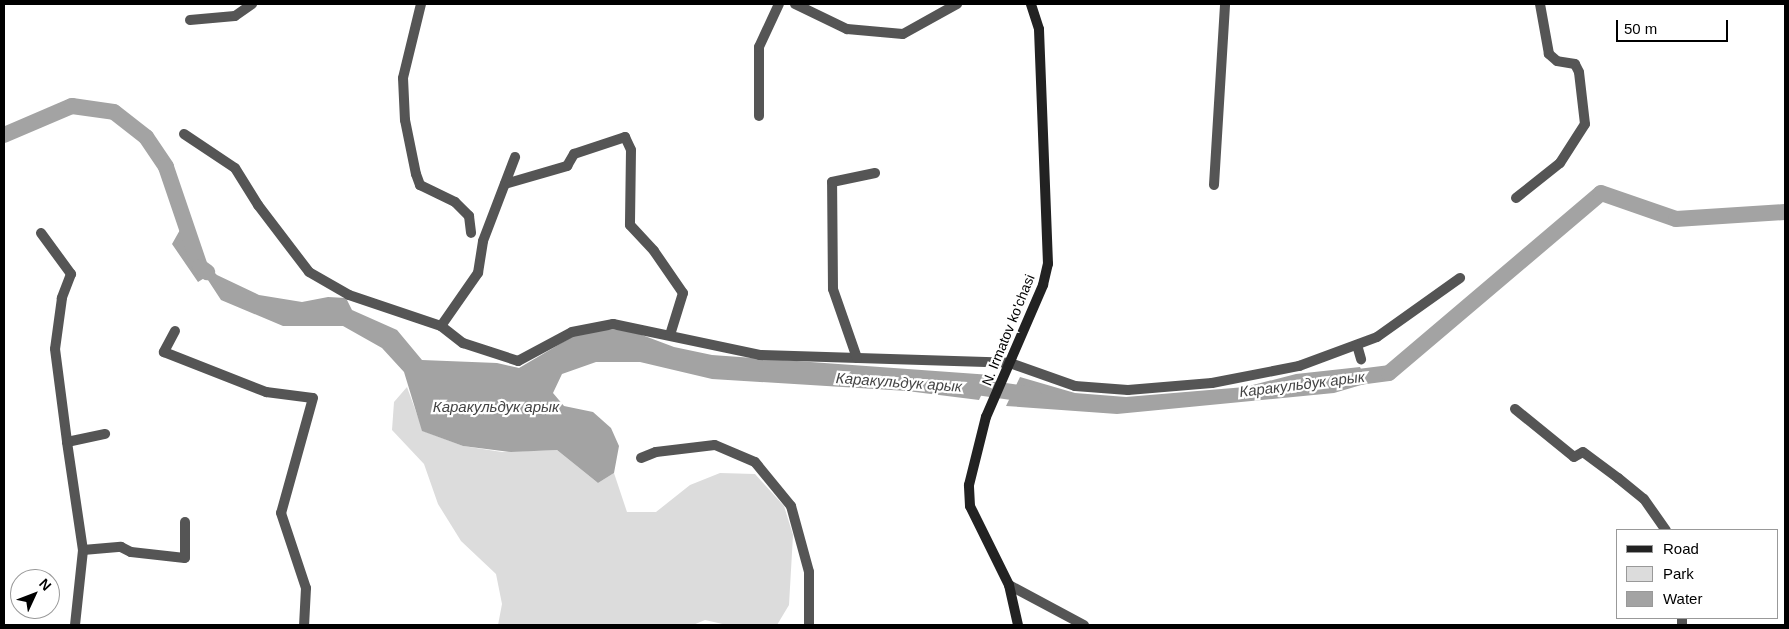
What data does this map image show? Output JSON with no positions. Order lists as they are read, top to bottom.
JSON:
{
  "streets": {
    "street": ["N. Irmatov ko'chasi"]
  },
  "water": ["Каракульдук арык"],
  "legend": ["Road", "Park", "Water"],
  "scale_bar": "50 m",
  "north": "top right"
}
